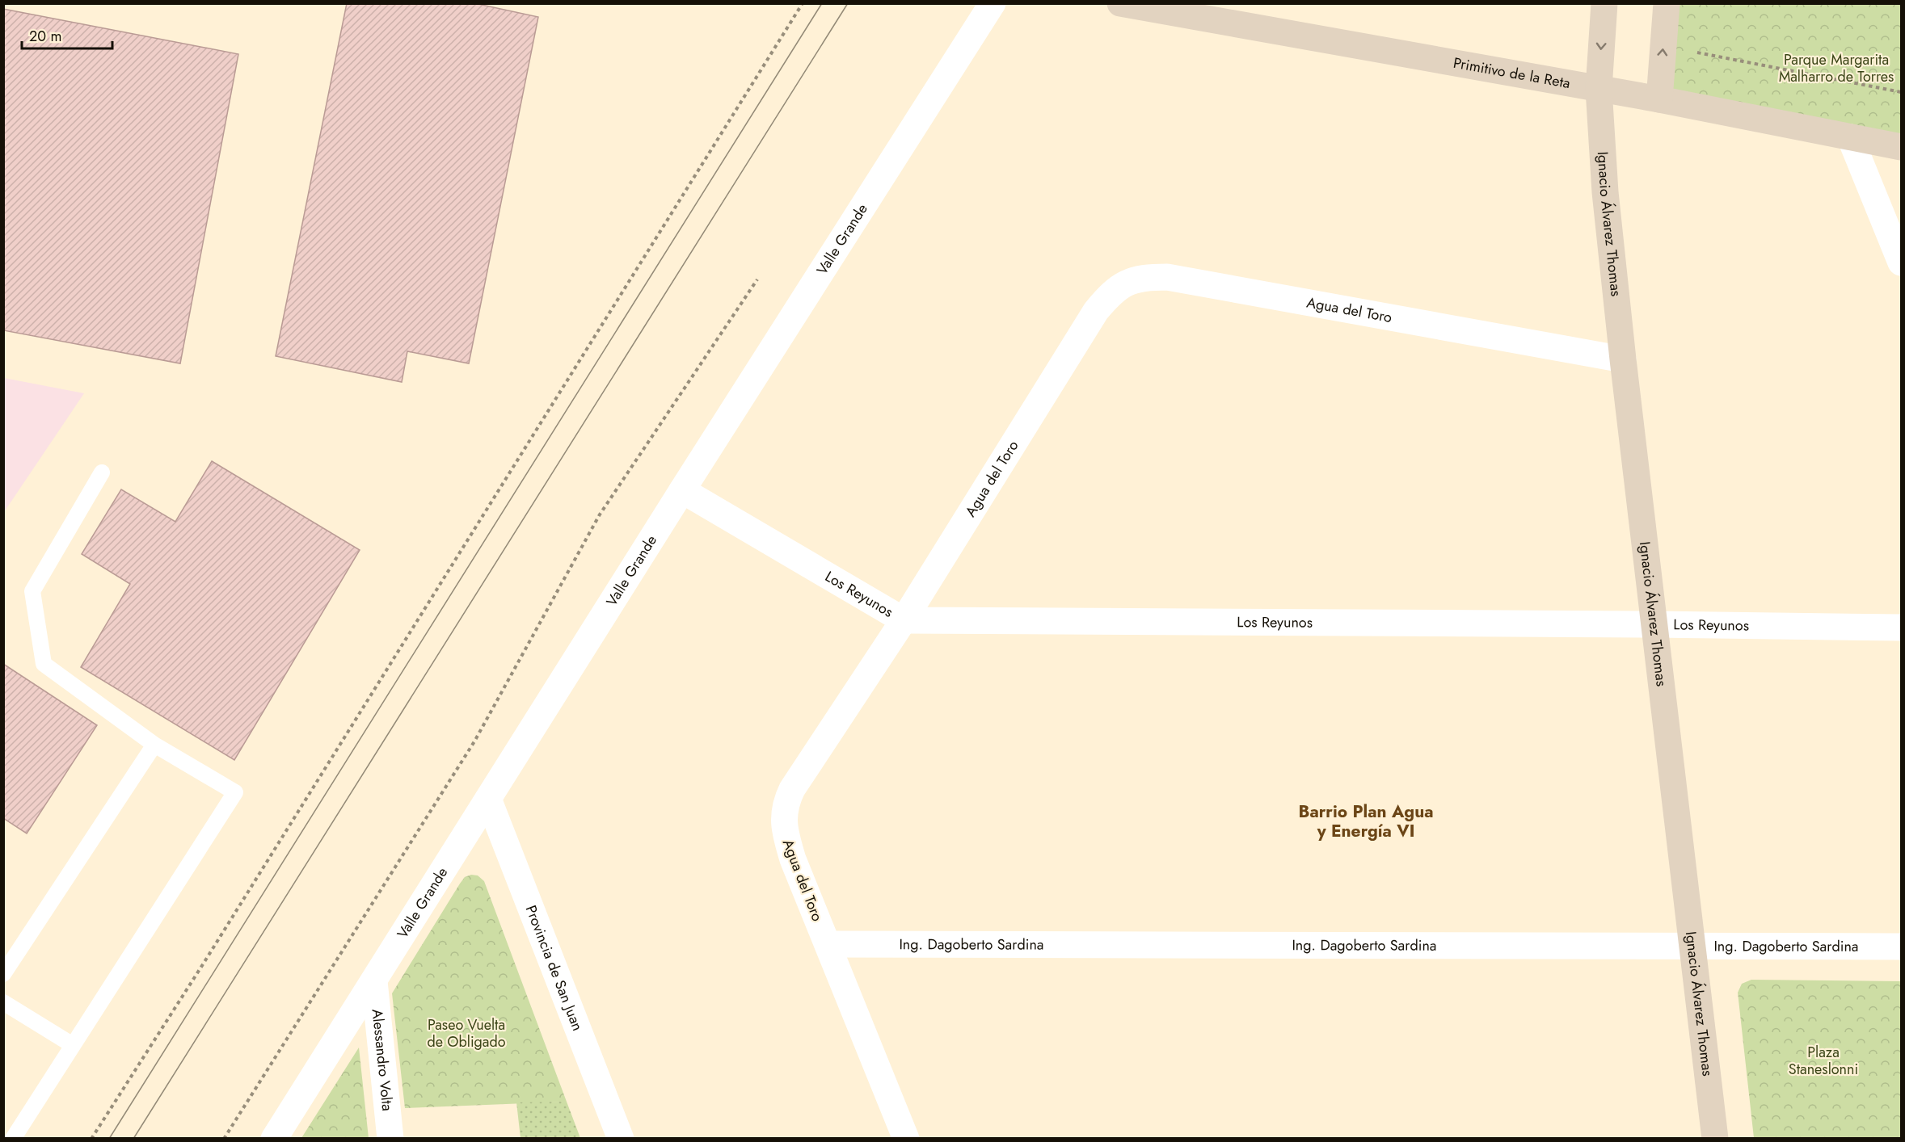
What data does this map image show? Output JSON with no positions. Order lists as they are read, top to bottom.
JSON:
{
  "streets": {
    "street": [
      "Primitivo de la Reta",
      "Ignacio Álvarez Thomas",
      "Valle Grande",
      "Agua del Toro",
      "Los Reyunos",
      "Ing. Dagoberto Sardina",
      "Provincia de San Juan",
      "Alessandro Volta"
    ]
  },
  "crossings": [
    ["Primitivo de la Reta", "Ignacio Álvarez Thomas"],
    ["Ignacio Álvarez Thomas", "Agua del Toro"],
    ["Ignacio Álvarez Thomas", "Los Reyunos"],
    ["Ignacio Álvarez Thomas", "Ing. Dagoberto Sardina"],
    ["Valle Grande", "Los Reyunos"],
    ["Valle Grande", "Provincia de San Juan"],
    ["Valle Grande", "Alessandro Volta"],
    ["Agua del Toro", "Los Reyunos"],
    ["Agua del Toro", "Ing. Dagoberto Sardina"]
  ],
  "districts": ["Barrio Plan Agua y Energía VI"],
  "parks": ["Parque Margarita Malharro de Torres", "Paseo Vuelta de Obligado", "Plaza Staneslonni"],
  "scale_bar": "20 m"
}
